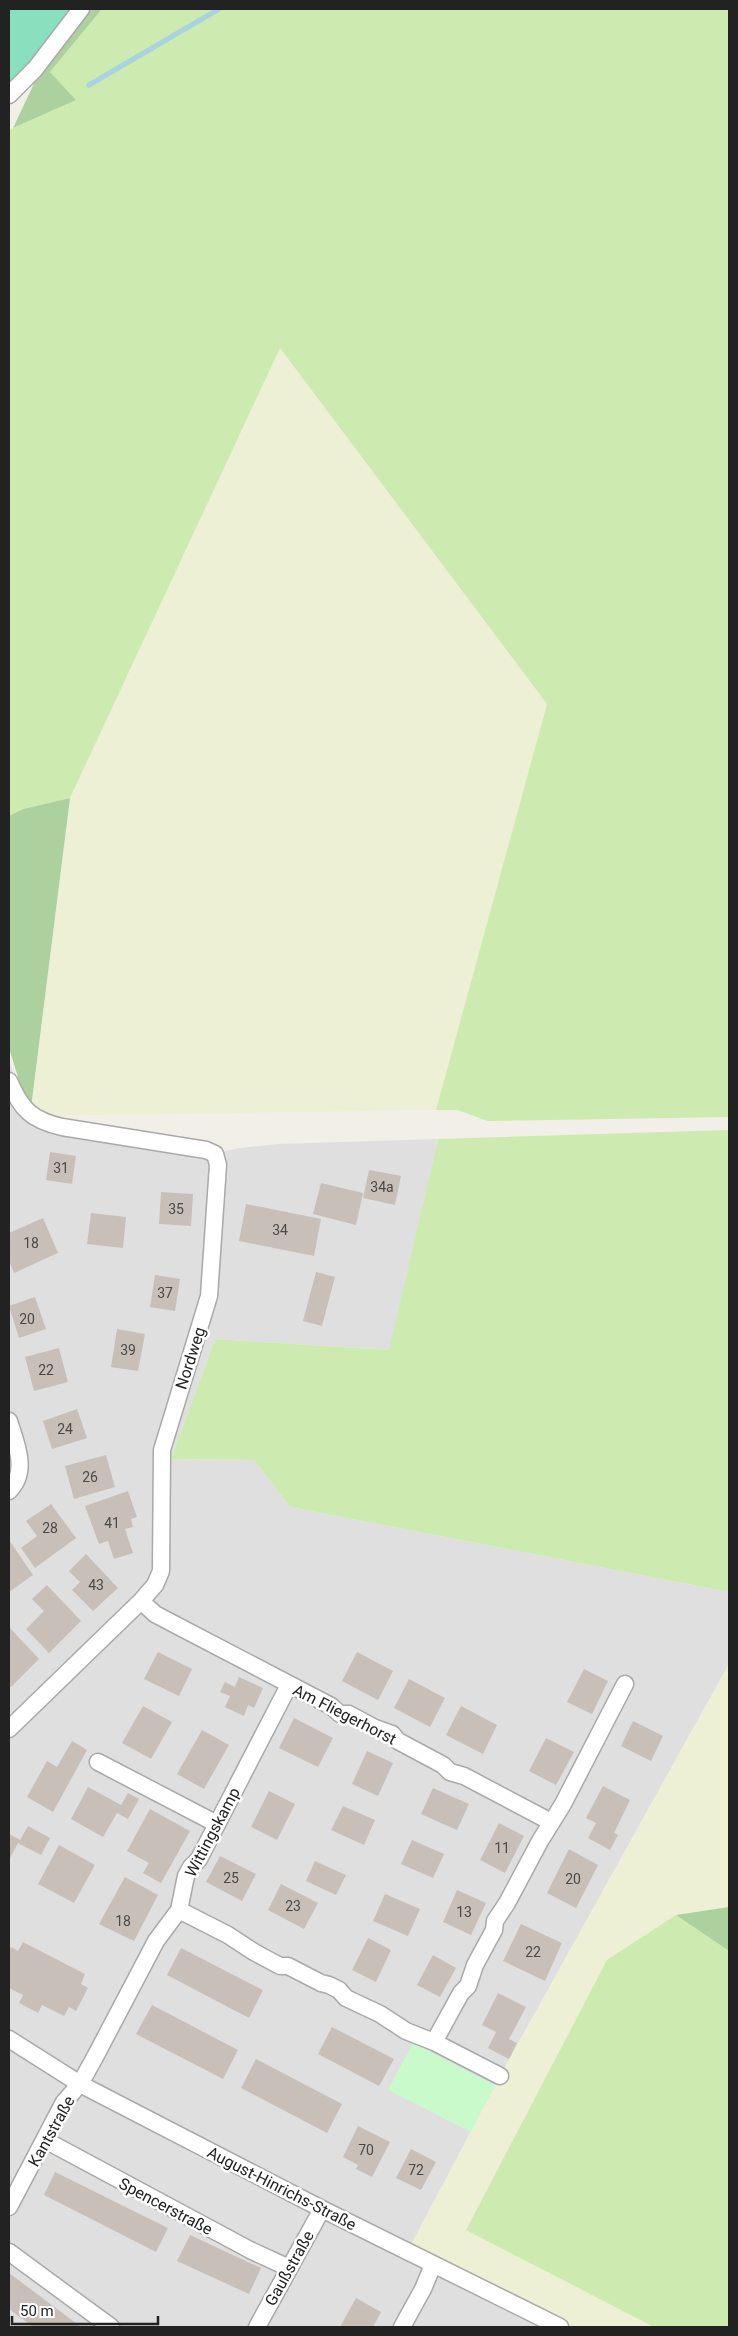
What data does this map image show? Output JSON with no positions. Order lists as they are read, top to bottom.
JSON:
{
  "streets": {
    "street": [
      "Nordweg",
      "Am Fliegerhorst",
      "Wittingskamp",
      "Kantstraße",
      "August-Hinrichs-Straße",
      "Spencerstraße",
      "Gaußstraße"
    ]
  },
  "crossings": [
    ["Nordweg", "Am Fliegerhorst"],
    ["Am Fliegerhorst", "Wittingskamp"],
    ["Wittingskamp", "Kantstraße"],
    ["Wittingskamp", "August-Hinrichs-Straße"],
    ["Kantstraße", "August-Hinrichs-Straße"],
    ["Kantstraße", "Spencerstraße"],
    ["August-Hinrichs-Straße", "Gaußstraße"],
    ["Spencerstraße", "Gaußstraße"]
  ],
  "house_numbers": [
    "31",
    "34a",
    "35",
    "34",
    "18",
    "37",
    "20",
    "39",
    "22",
    "24",
    "26",
    "41",
    "28",
    "43",
    "11",
    "25",
    "20",
    "23",
    "13",
    "18",
    "22",
    "70",
    "72"
  ],
  "scale_bar": "50 m"
}
